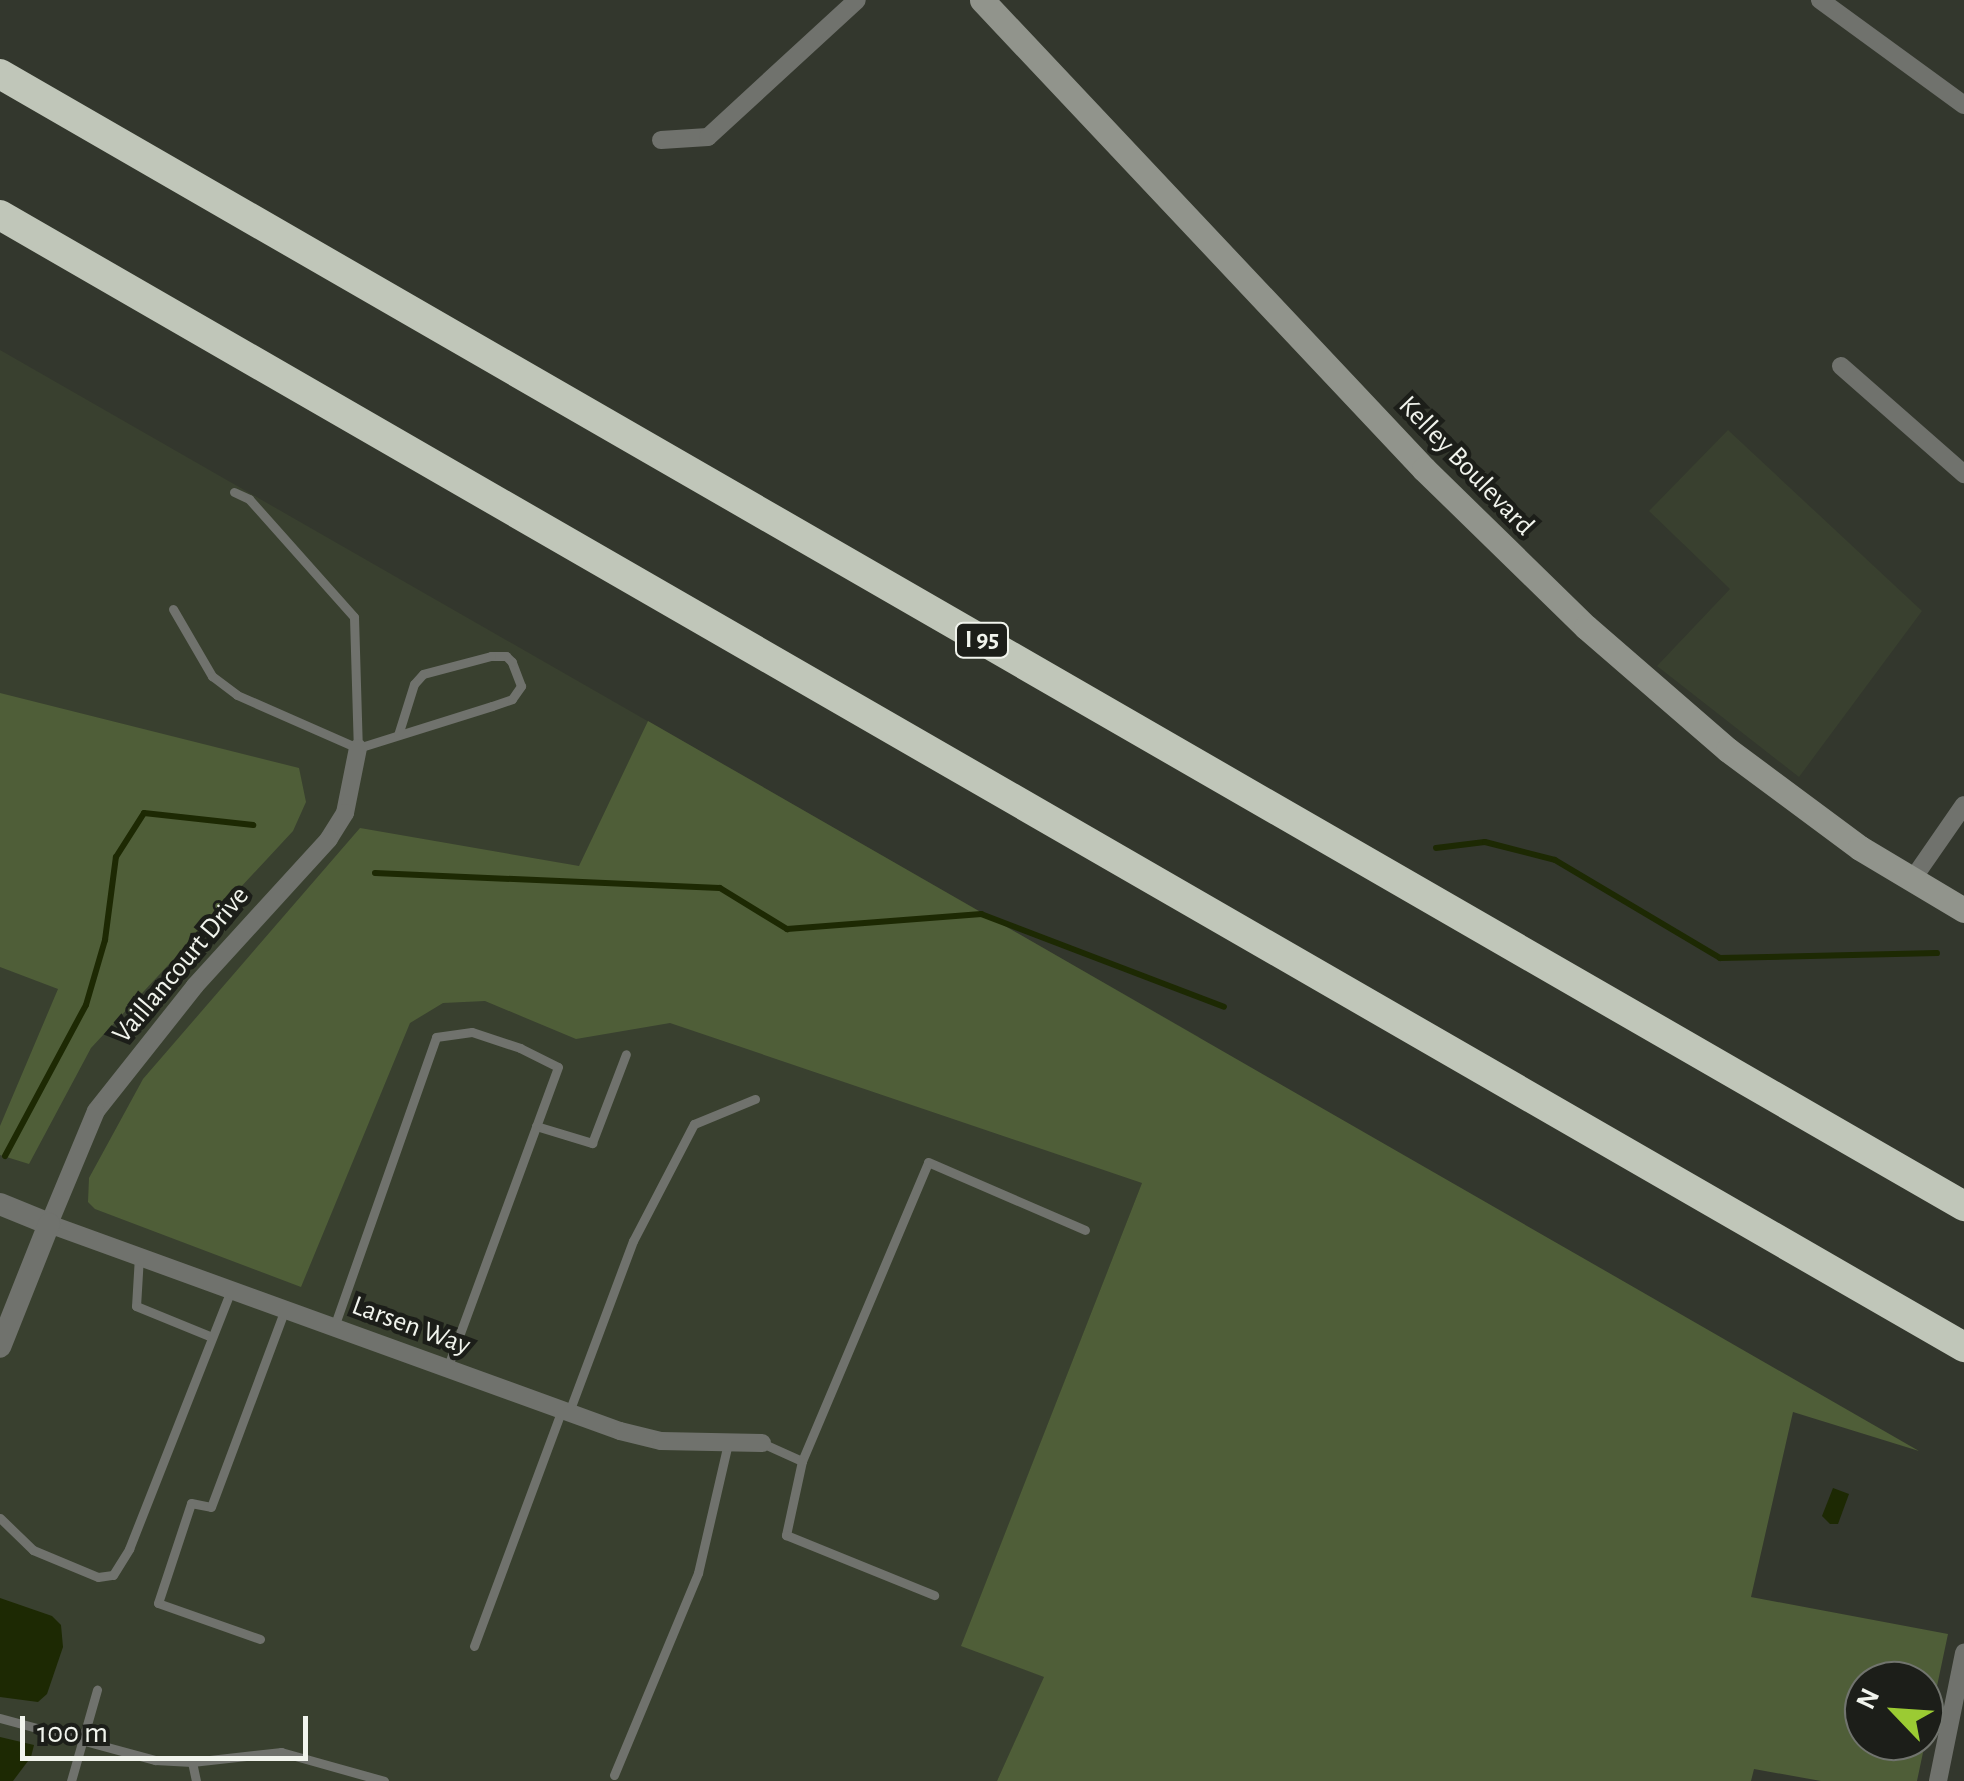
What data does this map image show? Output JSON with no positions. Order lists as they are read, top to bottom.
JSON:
{
  "streets": {
    "highway": ["I 95"],
    "main road": ["Kelley Boulevard"],
    "street": ["Vaillancourt Drive", "Larsen Way"]
  },
  "crossings": [
    ["Vaillancourt Drive", "Larsen Way"]
  ],
  "scale_bar": "100 m",
  "north": "top left"
}
